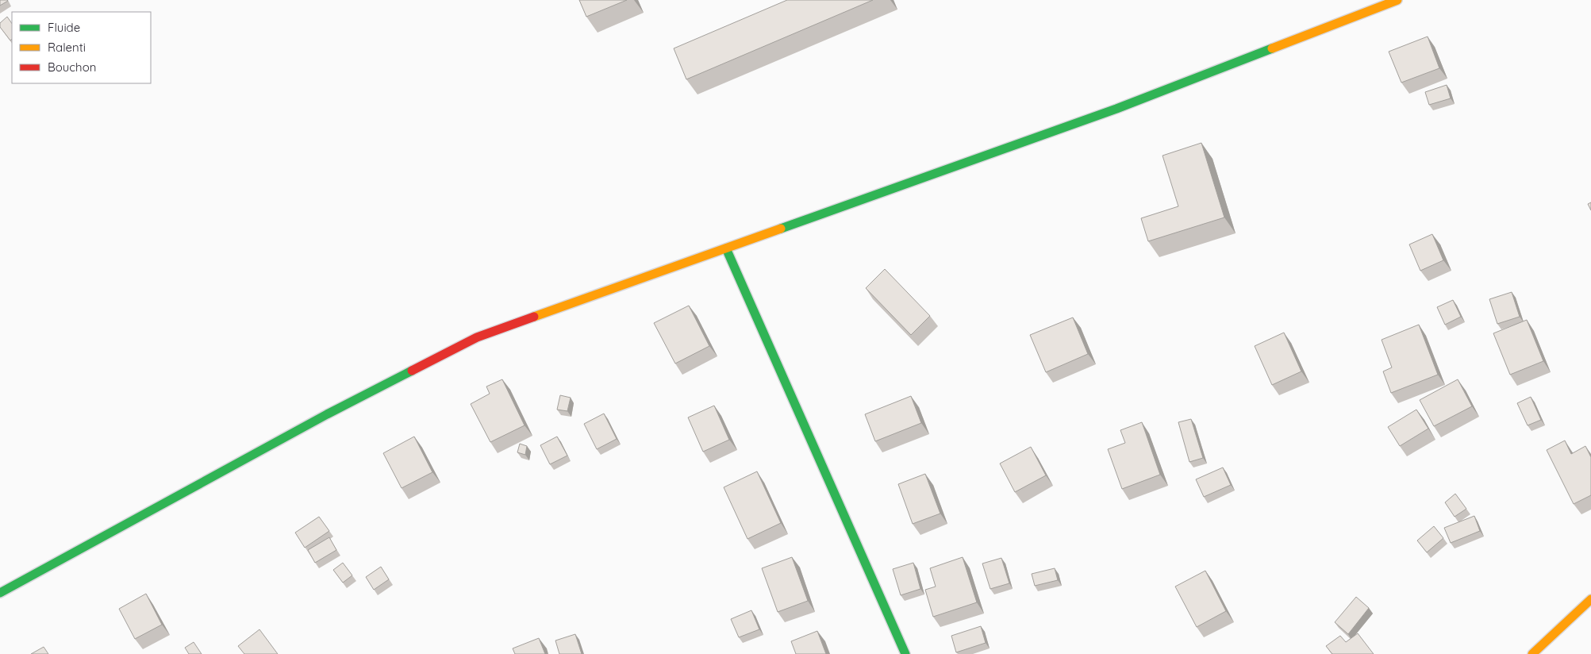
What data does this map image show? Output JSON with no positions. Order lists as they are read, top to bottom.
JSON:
{
  "legend": ["Fluide", "Ralenti", "Bouchon"]
}
